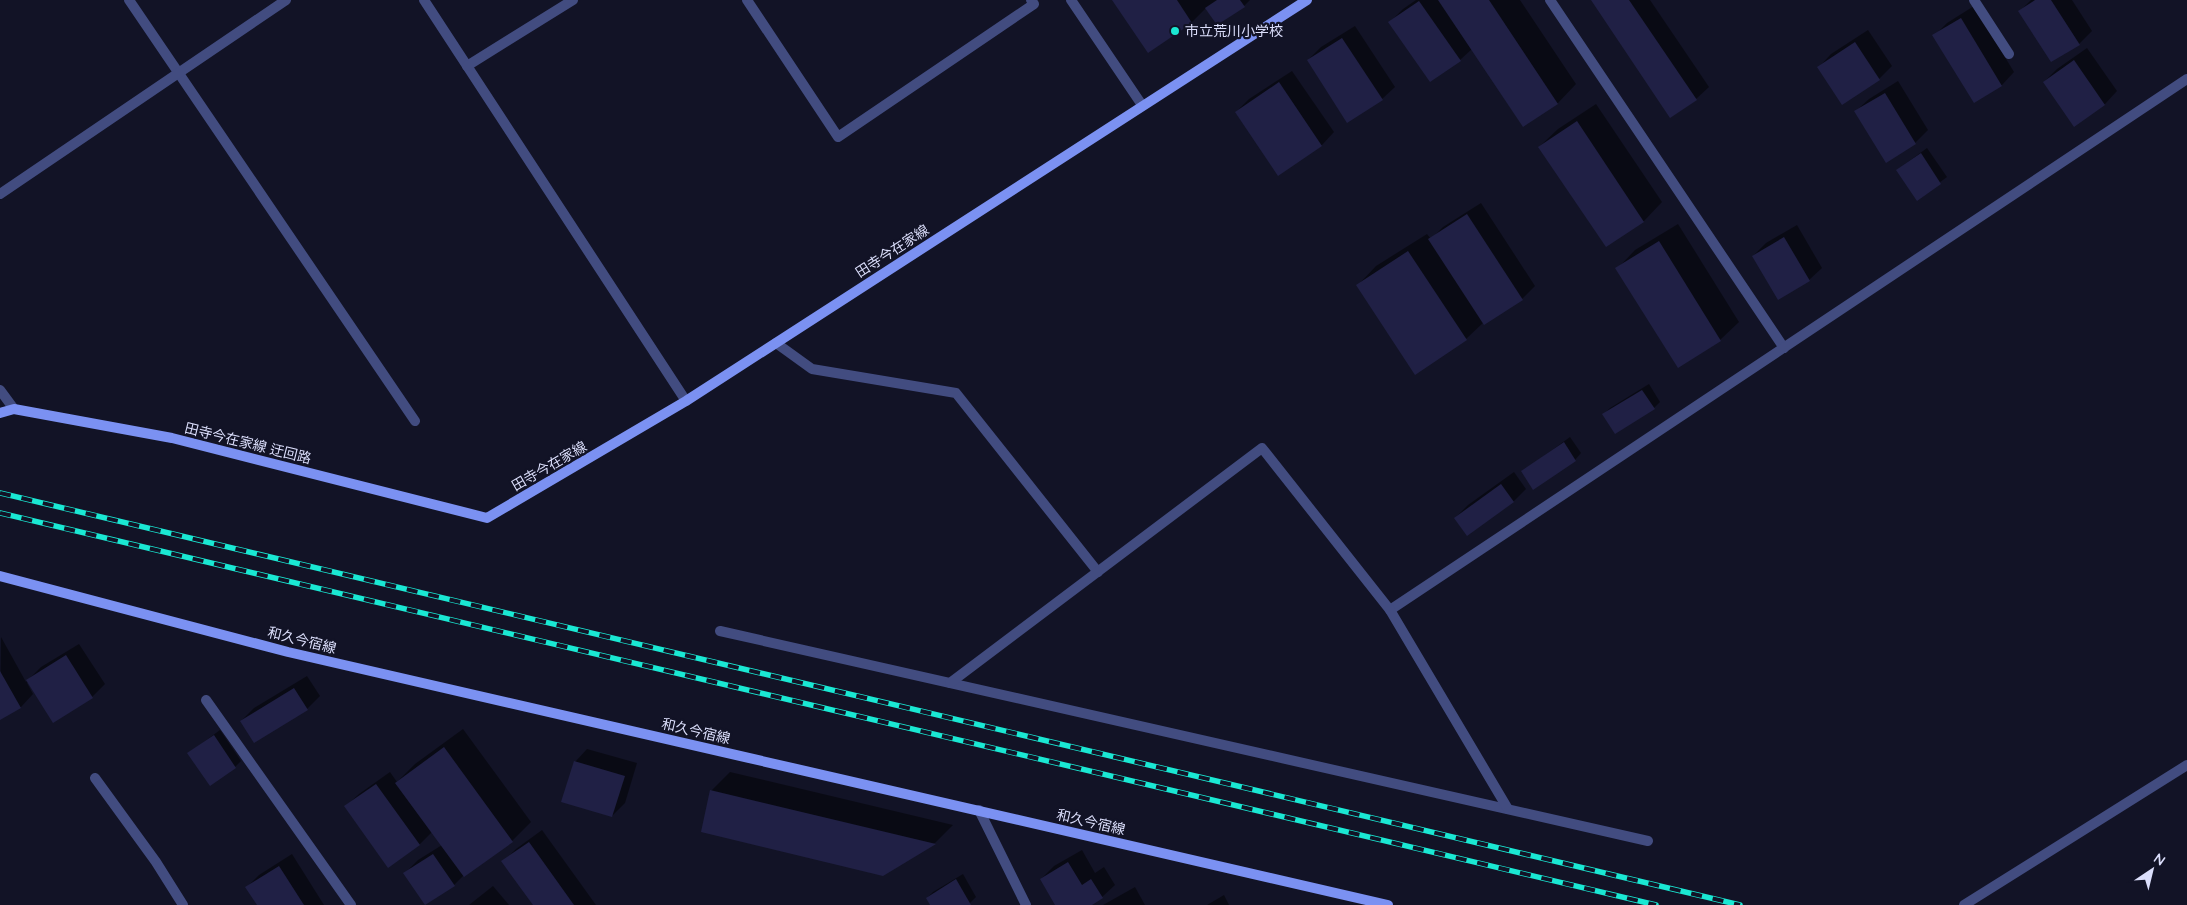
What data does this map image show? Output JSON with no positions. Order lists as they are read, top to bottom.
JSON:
{
  "streets": {
    "main road": ["田寺今在家線", "田寺今在家線 迂回路", "和久今宿線"]
  },
  "crossings": [
    ["田寺今在家線", "田寺今在家線 迂回路"]
  ],
  "places": ["市立荒川小学校"],
  "north": "top right"
}
